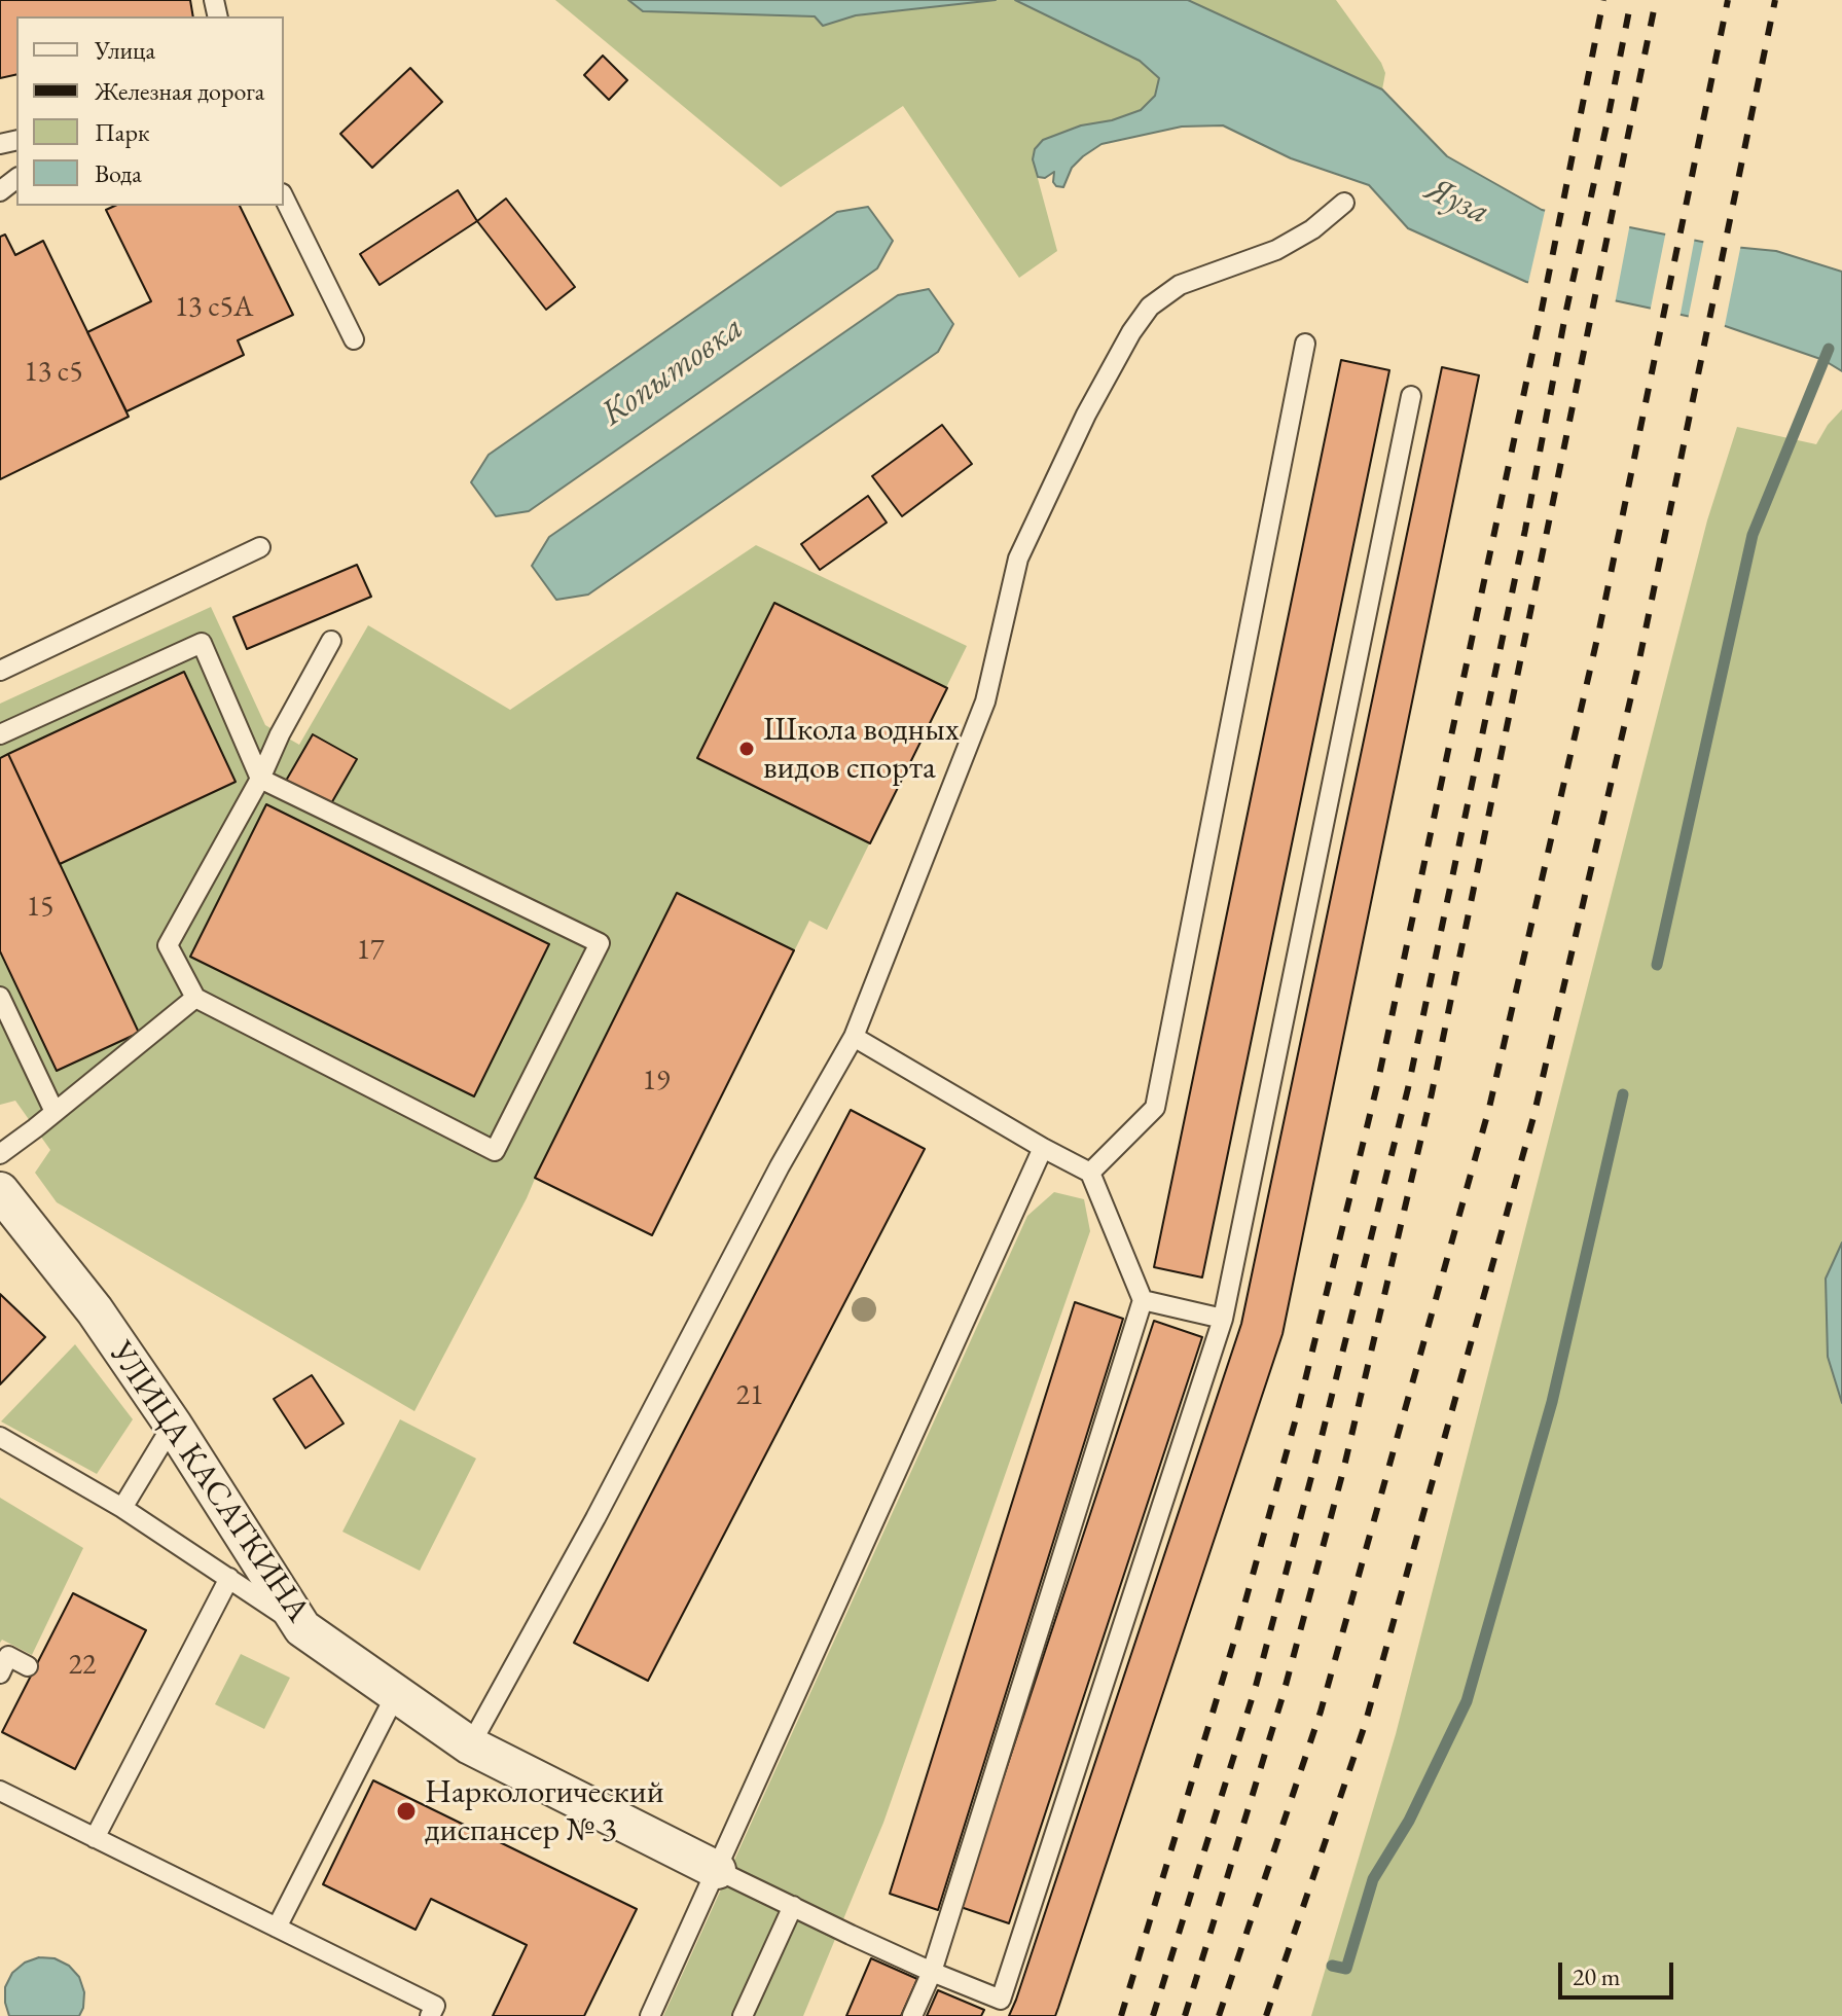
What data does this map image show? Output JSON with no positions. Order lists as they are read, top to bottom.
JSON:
{
  "streets": {
    "street": ["УЛИЦА КАСАТКИНА"]
  },
  "water": ["Яуза", "Копытовка"],
  "places": ["Школа водных видов спорта", "Наркологический диспансер № 3"],
  "house_numbers": [
    "13 с5А",
    "13 с5",
    "15",
    "17",
    "19",
    "21",
    "22"
  ],
  "legend": [
    "Улица",
    "Железная дорога",
    "Парк",
    "Вода"
  ],
  "scale_bar": "20 m"
}
